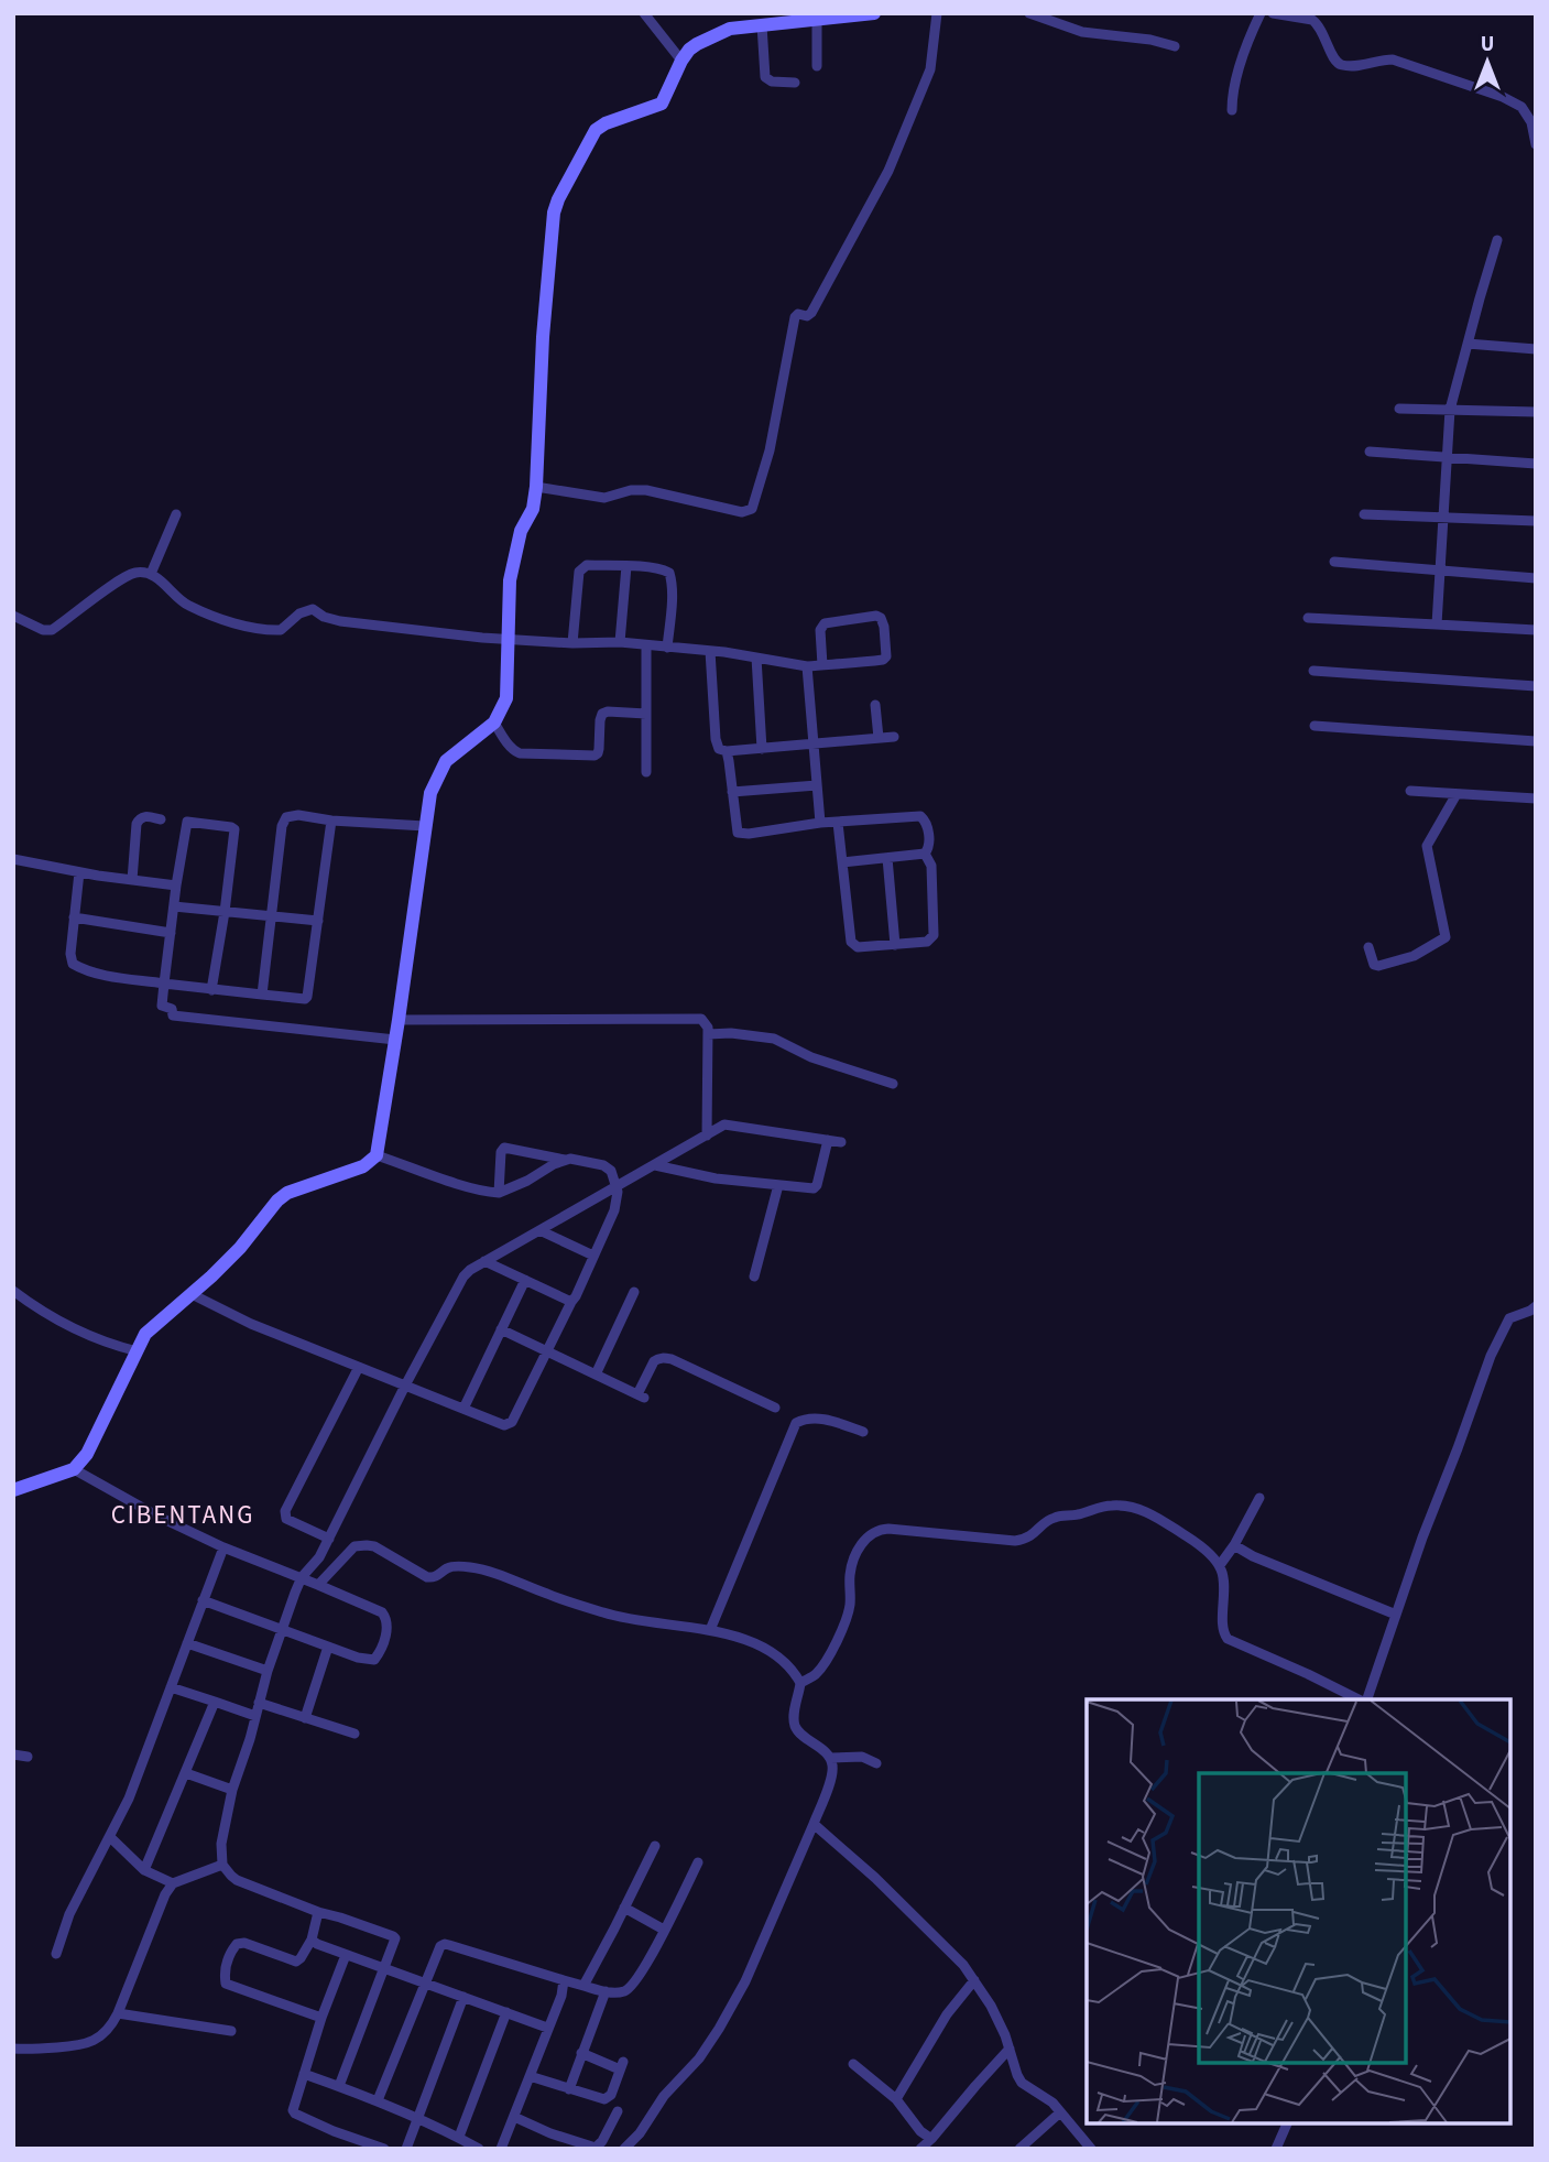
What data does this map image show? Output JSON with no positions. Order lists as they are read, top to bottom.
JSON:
{
  "districts": ["CIBENTANG"],
  "north": "top"
}
